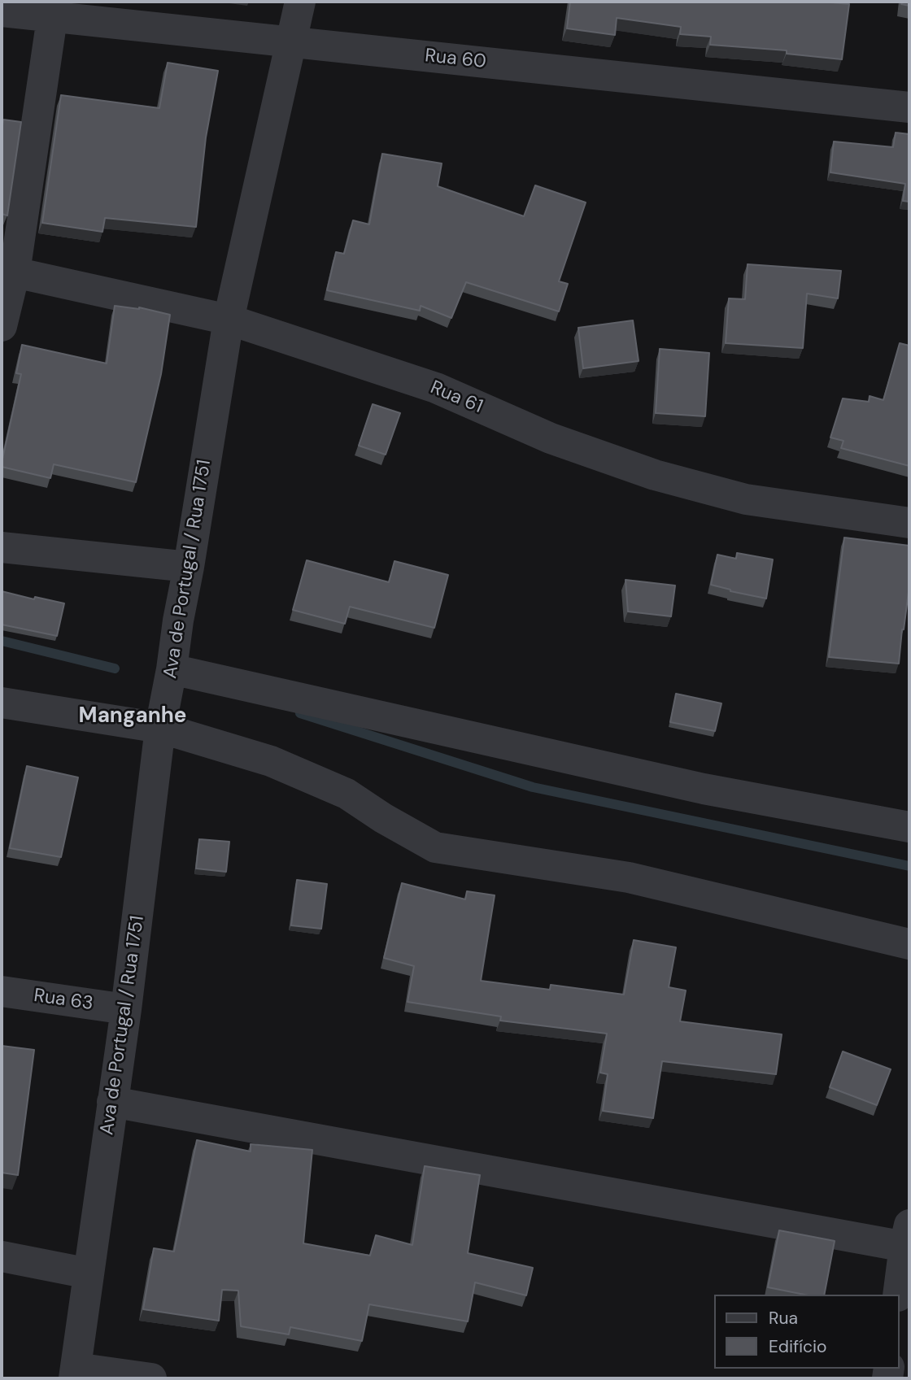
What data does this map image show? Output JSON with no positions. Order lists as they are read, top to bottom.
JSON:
{
  "streets": {
    "street": [
      "Rua 60",
      "Rua 61",
      "Ava de Portugal / Rua 1751",
      "Rua 63"
    ]
  },
  "crossings": [
    ["Rua 60", "Ava de Portugal / Rua 1751"],
    ["Rua 61", "Ava de Portugal / Rua 1751"],
    ["Ava de Portugal / Rua 1751", "Rua 63"]
  ],
  "districts": ["Manganhe"],
  "legend": ["Rua", "Edifício"]
}
